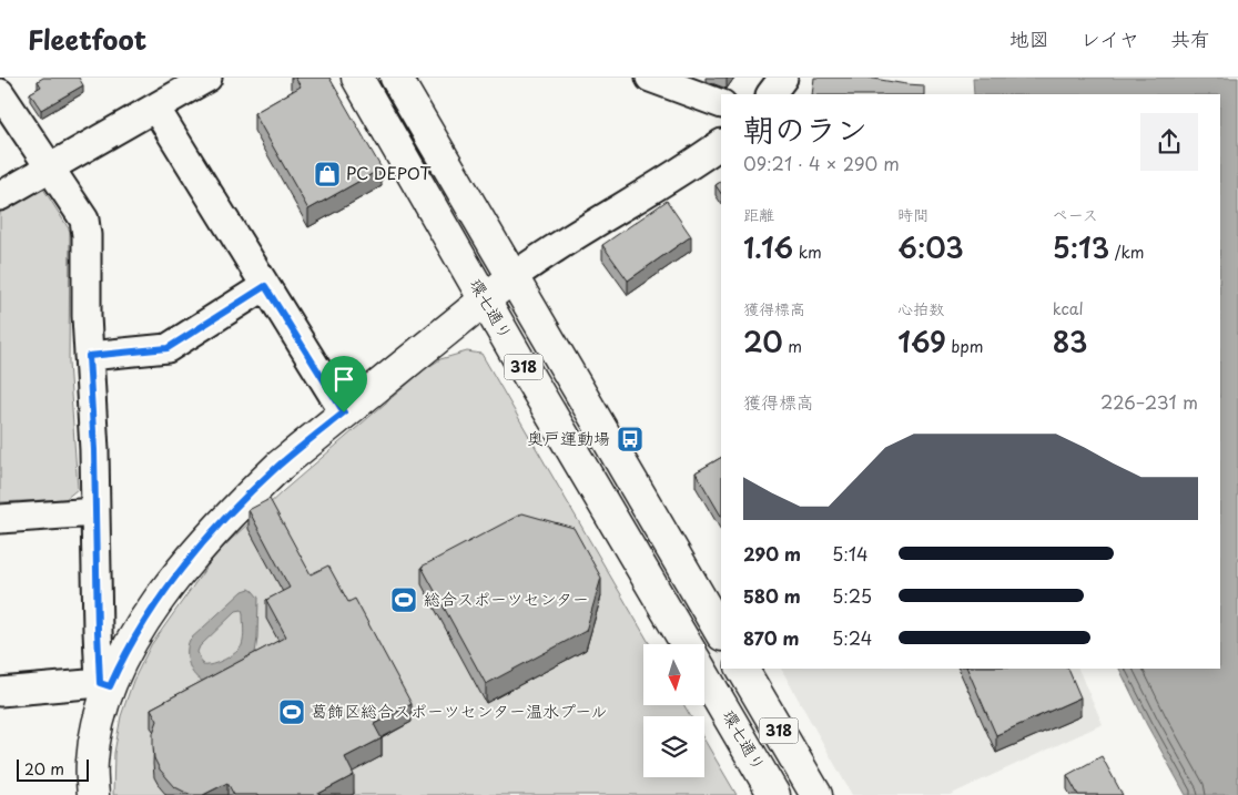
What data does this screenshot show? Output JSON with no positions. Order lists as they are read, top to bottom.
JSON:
{
  "streets": {
    "main road": ["環七通り", "318"]
  },
  "places": {
    "shop": ["PC DEPOT"],
    "bus stop": ["奥戸運動場"],
    "sports": ["総合スポーツセンター", "葛飾区総合スポーツセンター温水プール"]
  },
  "scale_bar": "20 m",
  "north": "bottom",
  "page": {
    "header": "Fleetfoot",
    "nav": ["地図", "レイヤ", "共有"],
    "heading": ["朝のラン", "09:21 · 4 × 290 m"],
    "stats": [
      ["距離", "1.16 km"],
      ["時間", "6:03"],
      ["ペース", "5:13 /km"],
      ["獲得標高", "20 m"],
      ["心拍数", "169 bpm"],
      ["kcal", "83"]
    ],
    "chart": ["獲得標高", "226–231 m"],
    "list": [
      {
        "name": "290 m",
        "note": "5:14"
      },
      {
        "name": "580 m",
        "note": "5:25"
      },
      {
        "name": "870 m",
        "note": "5:24"
      }
    ],
    "scale": "20 m"
  }
}
